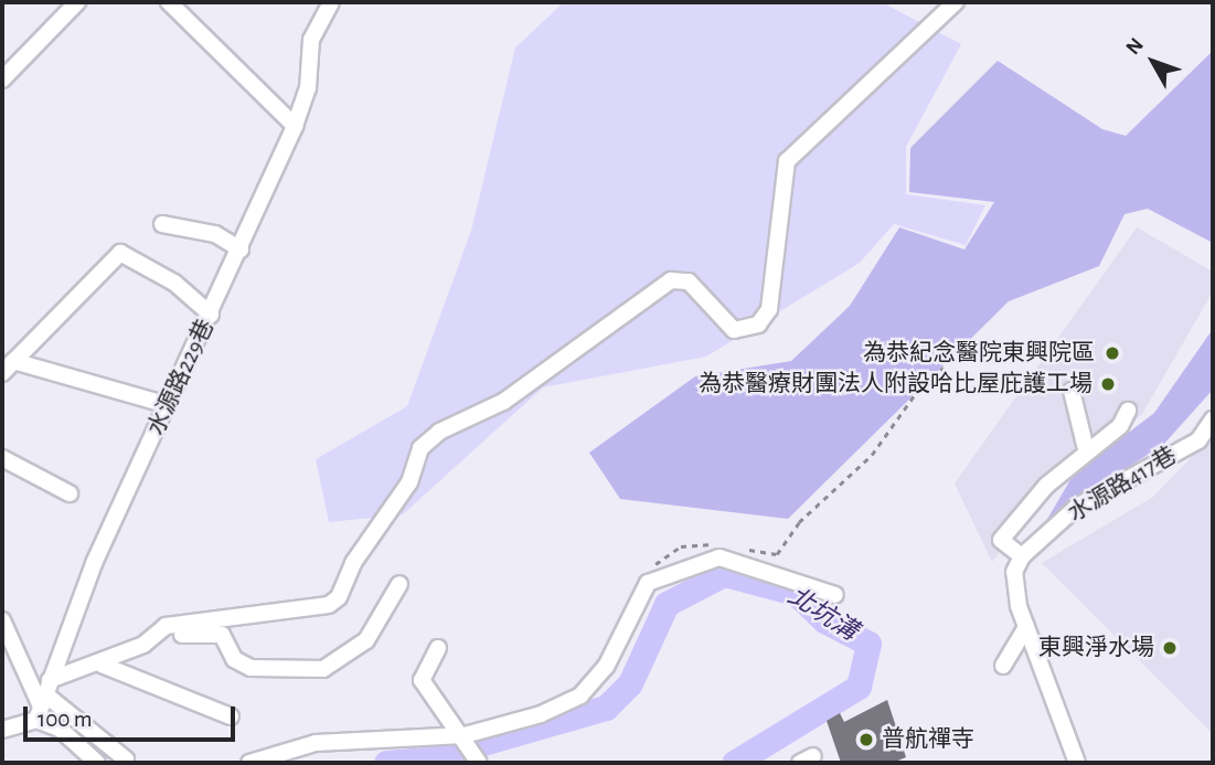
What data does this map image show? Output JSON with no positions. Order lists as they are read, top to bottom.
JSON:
{
  "streets": {
    "street": ["水源路229巷", "水源路417巷"]
  },
  "water": ["北坑溝"],
  "places": [
    "為恭紀念醫院東興院區",
    "為恭醫療財團法人附設哈比屋庇護工場",
    "東興淨水場",
    "普航禪寺"
  ],
  "scale_bar": "100 m",
  "north": "top left"
}
